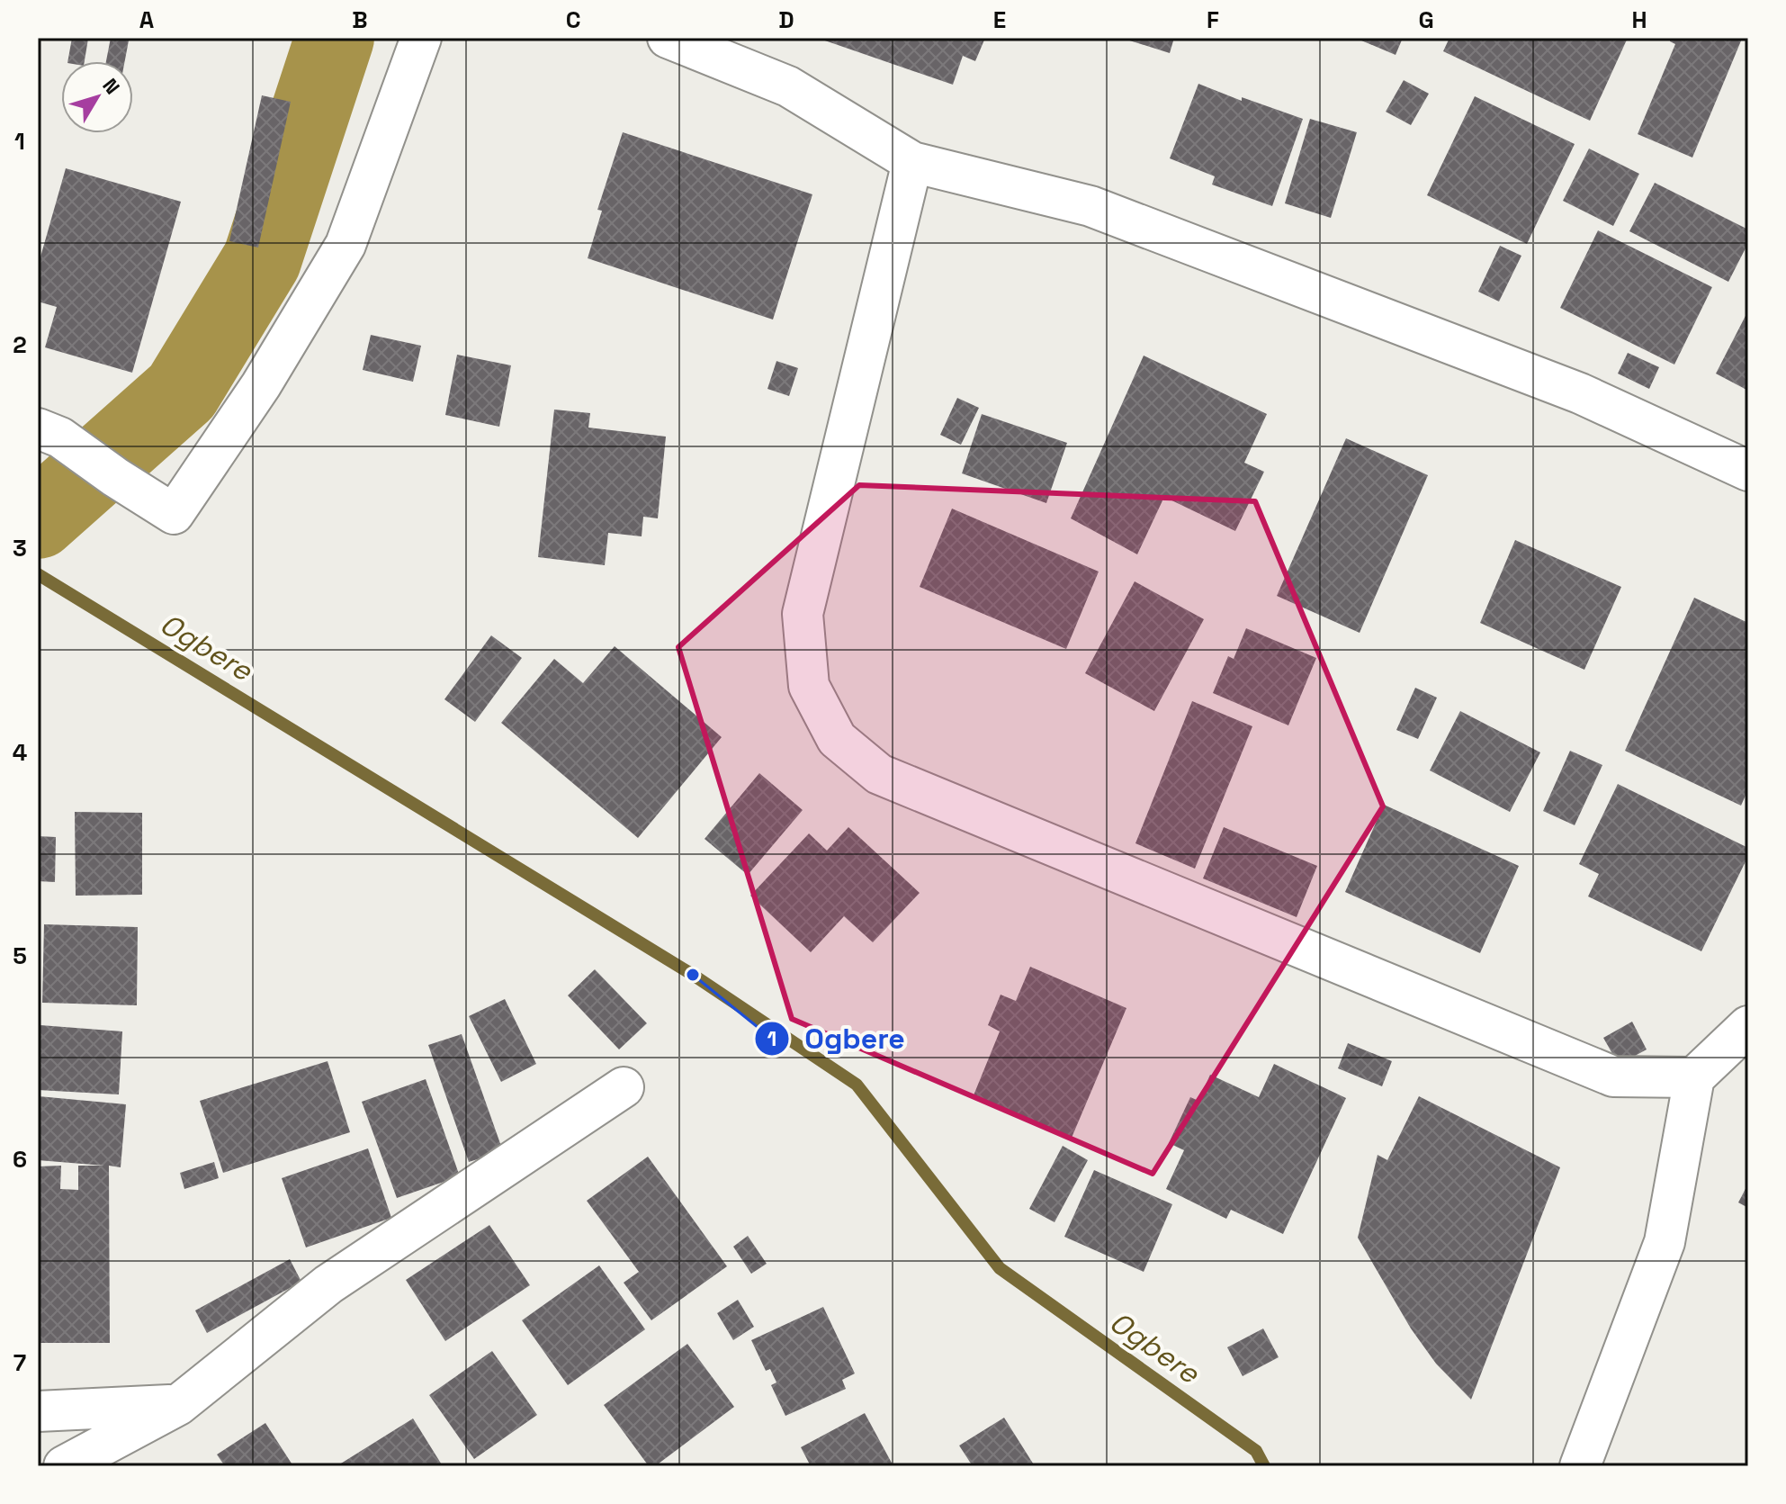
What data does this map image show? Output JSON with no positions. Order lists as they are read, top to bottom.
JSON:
{
  "water": ["Ogbere"],
  "places": ["Ogbere"],
  "north": "top right",
  "grid": {
    "columns": [
      "A",
      "B",
      "C",
      "D",
      "E",
      "F",
      "G",
      "H"
    ],
    "rows": [
      "1",
      "2",
      "3",
      "4",
      "5",
      "6",
      "7"
    ]
  }
}
